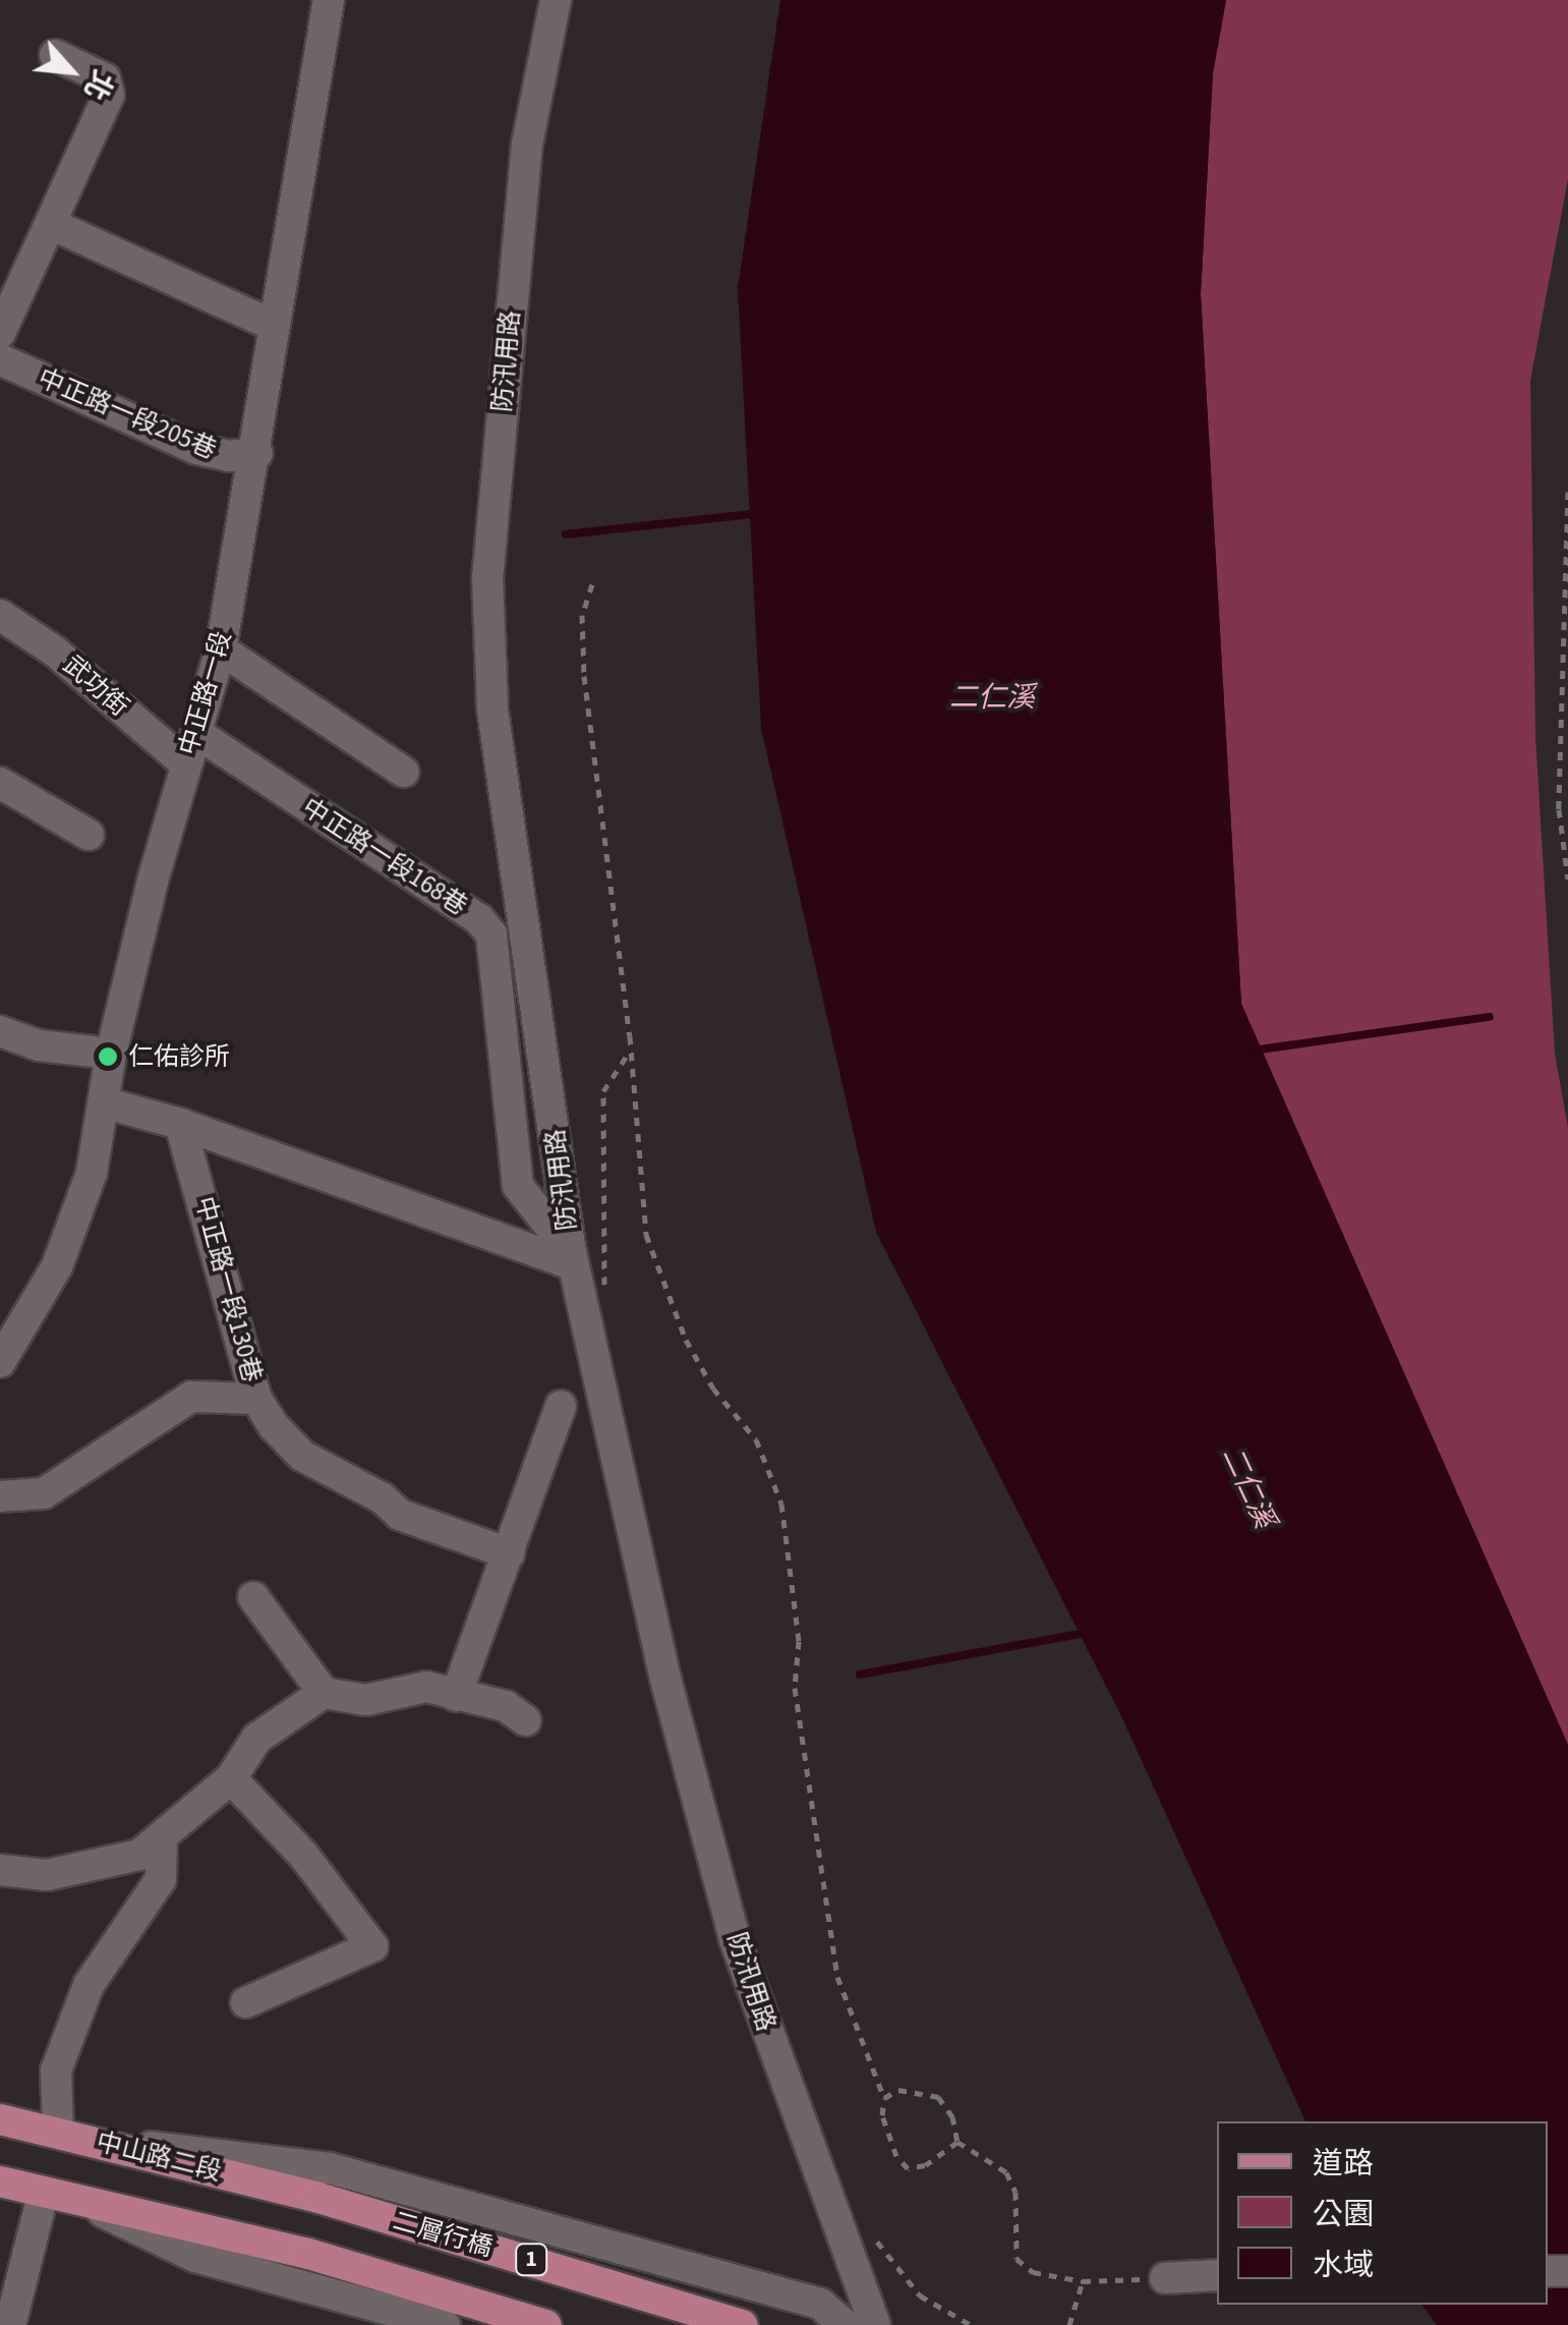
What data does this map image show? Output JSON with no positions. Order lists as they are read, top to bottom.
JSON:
{
  "streets": {
    "main road": ["中山路二段", "二層行橋", "1"],
    "street": [
      "防汛用路",
      "中正路一段205巷",
      "武功街",
      "中正路一段",
      "中正路一段168巷",
      "中正路一段130巷"
    ]
  },
  "crossings": [
    ["防汛用路", "中正路一段168巷"],
    ["中正路一段205巷", "中正路一段"],
    ["武功街", "中正路一段"],
    ["中正路一段", "中正路一段168巷"],
    ["中山路二段", "二層行橋"]
  ],
  "water": ["二仁溪"],
  "places": ["仁佑診所"],
  "legend": ["道路", "公園", "水域"],
  "north": "bottom right"
}
